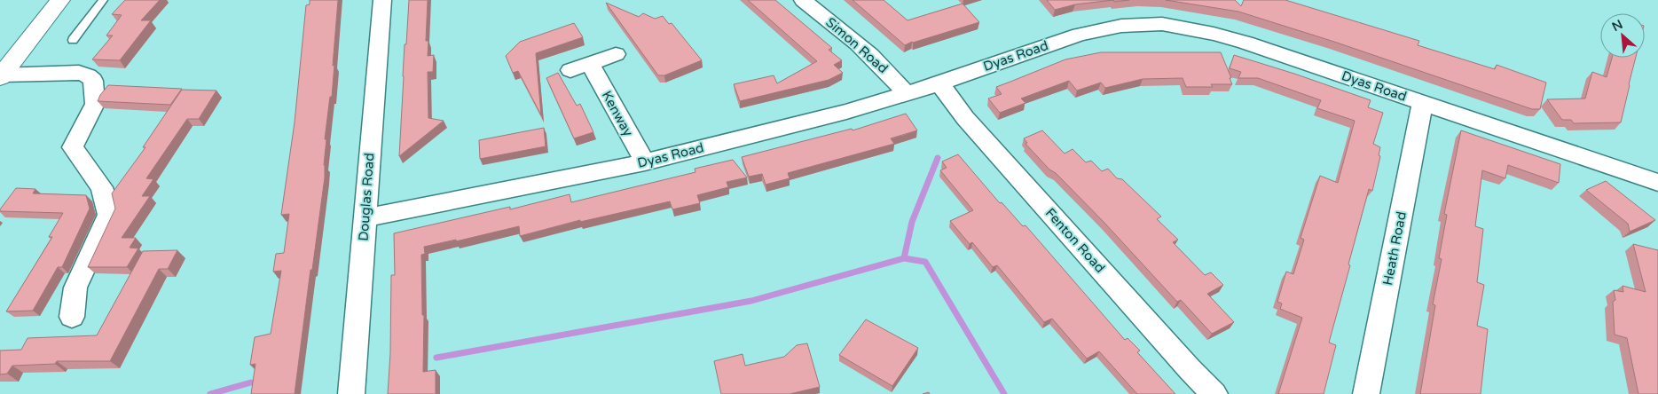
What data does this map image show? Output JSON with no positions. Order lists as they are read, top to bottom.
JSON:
{
  "streets": {
    "street": [
      "Simon Road",
      "Dyas Road",
      "Kenway",
      "Douglas Road",
      "Fenton Road",
      "Heath Road"
    ]
  },
  "crossings": [
    ["Simon Road", "Dyas Road"],
    ["Dyas Road", "Kenway"],
    ["Dyas Road", "Douglas Road"],
    ["Dyas Road", "Fenton Road"],
    ["Dyas Road", "Heath Road"]
  ],
  "north": "top left"
}
